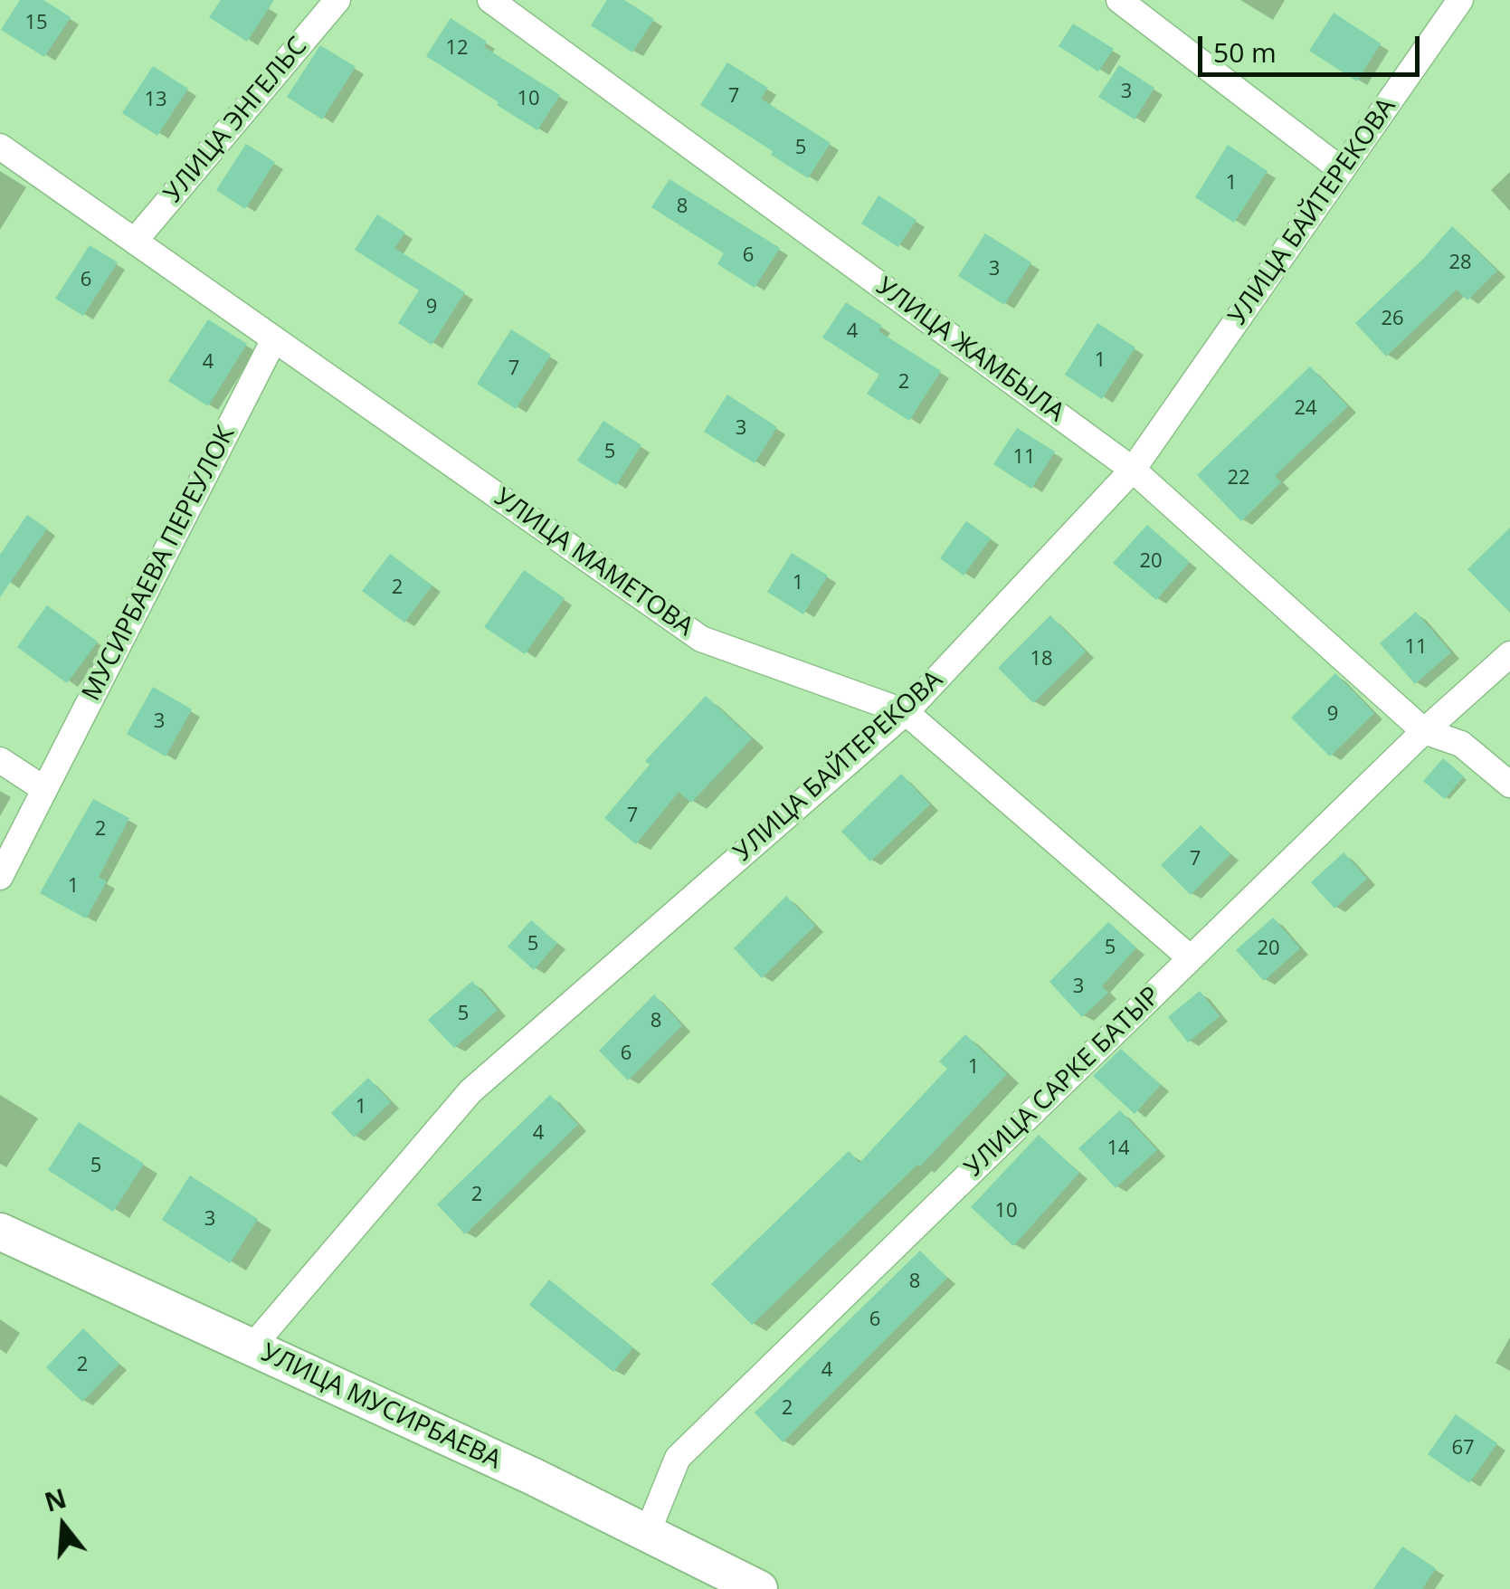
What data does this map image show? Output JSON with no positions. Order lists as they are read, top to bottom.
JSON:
{
  "streets": {
    "street": [
      "УЛИЦА ЭНГЕЛЬС",
      "УЛИЦА БАЙТЕРЕКОВА",
      "УЛИЦА ЖАМБЫЛА",
      "УЛИЦА МАМЕТОВА",
      "МУСИРБАЕВА ПЕРЕУЛОК",
      "УЛИЦА САРКЕ БАТЫР",
      "УЛИЦА МУСИРБАЕВА"
    ]
  },
  "crossings": [
    ["УЛИЦА ЭНГЕЛЬС", "УЛИЦА МАМЕТОВА"],
    ["УЛИЦА БАЙТЕРЕКОВА", "УЛИЦА ЖАМБЫЛА"],
    ["УЛИЦА БАЙТЕРЕКОВА", "УЛИЦА МАМЕТОВА"],
    ["УЛИЦА БАЙТЕРЕКОВА", "УЛИЦА МУСИРБАЕВА"],
    ["УЛИЦА ЖАМБЫЛА", "УЛИЦА САРКЕ БАТЫР"],
    ["УЛИЦА МАМЕТОВА", "МУСИРБАЕВА ПЕРЕУЛОК"],
    ["УЛИЦА МАМЕТОВА", "УЛИЦА САРКЕ БАТЫР"],
    ["УЛИЦА САРКЕ БАТЫР", "УЛИЦА МУСИРБАЕВА"]
  ],
  "house_numbers": [
    "15",
    "12",
    "3",
    "7",
    "10",
    "13",
    "5",
    "1",
    "8",
    "6",
    "28",
    "3",
    "6",
    "9",
    "26",
    "4",
    "1",
    "4",
    "7",
    "2",
    "24",
    "3",
    "5",
    "11",
    "22",
    "20",
    "1",
    "2",
    "11",
    "18",
    "9",
    "3",
    "7",
    "2",
    "7",
    "1",
    "5",
    "5",
    "20",
    "3",
    "5",
    "8",
    "6",
    "1",
    "1",
    "4",
    "14",
    "5",
    "2",
    "10",
    "3",
    "8",
    "6",
    "2",
    "4",
    "2",
    "67"
  ],
  "scale_bar": "50 m",
  "north": "top"
}
